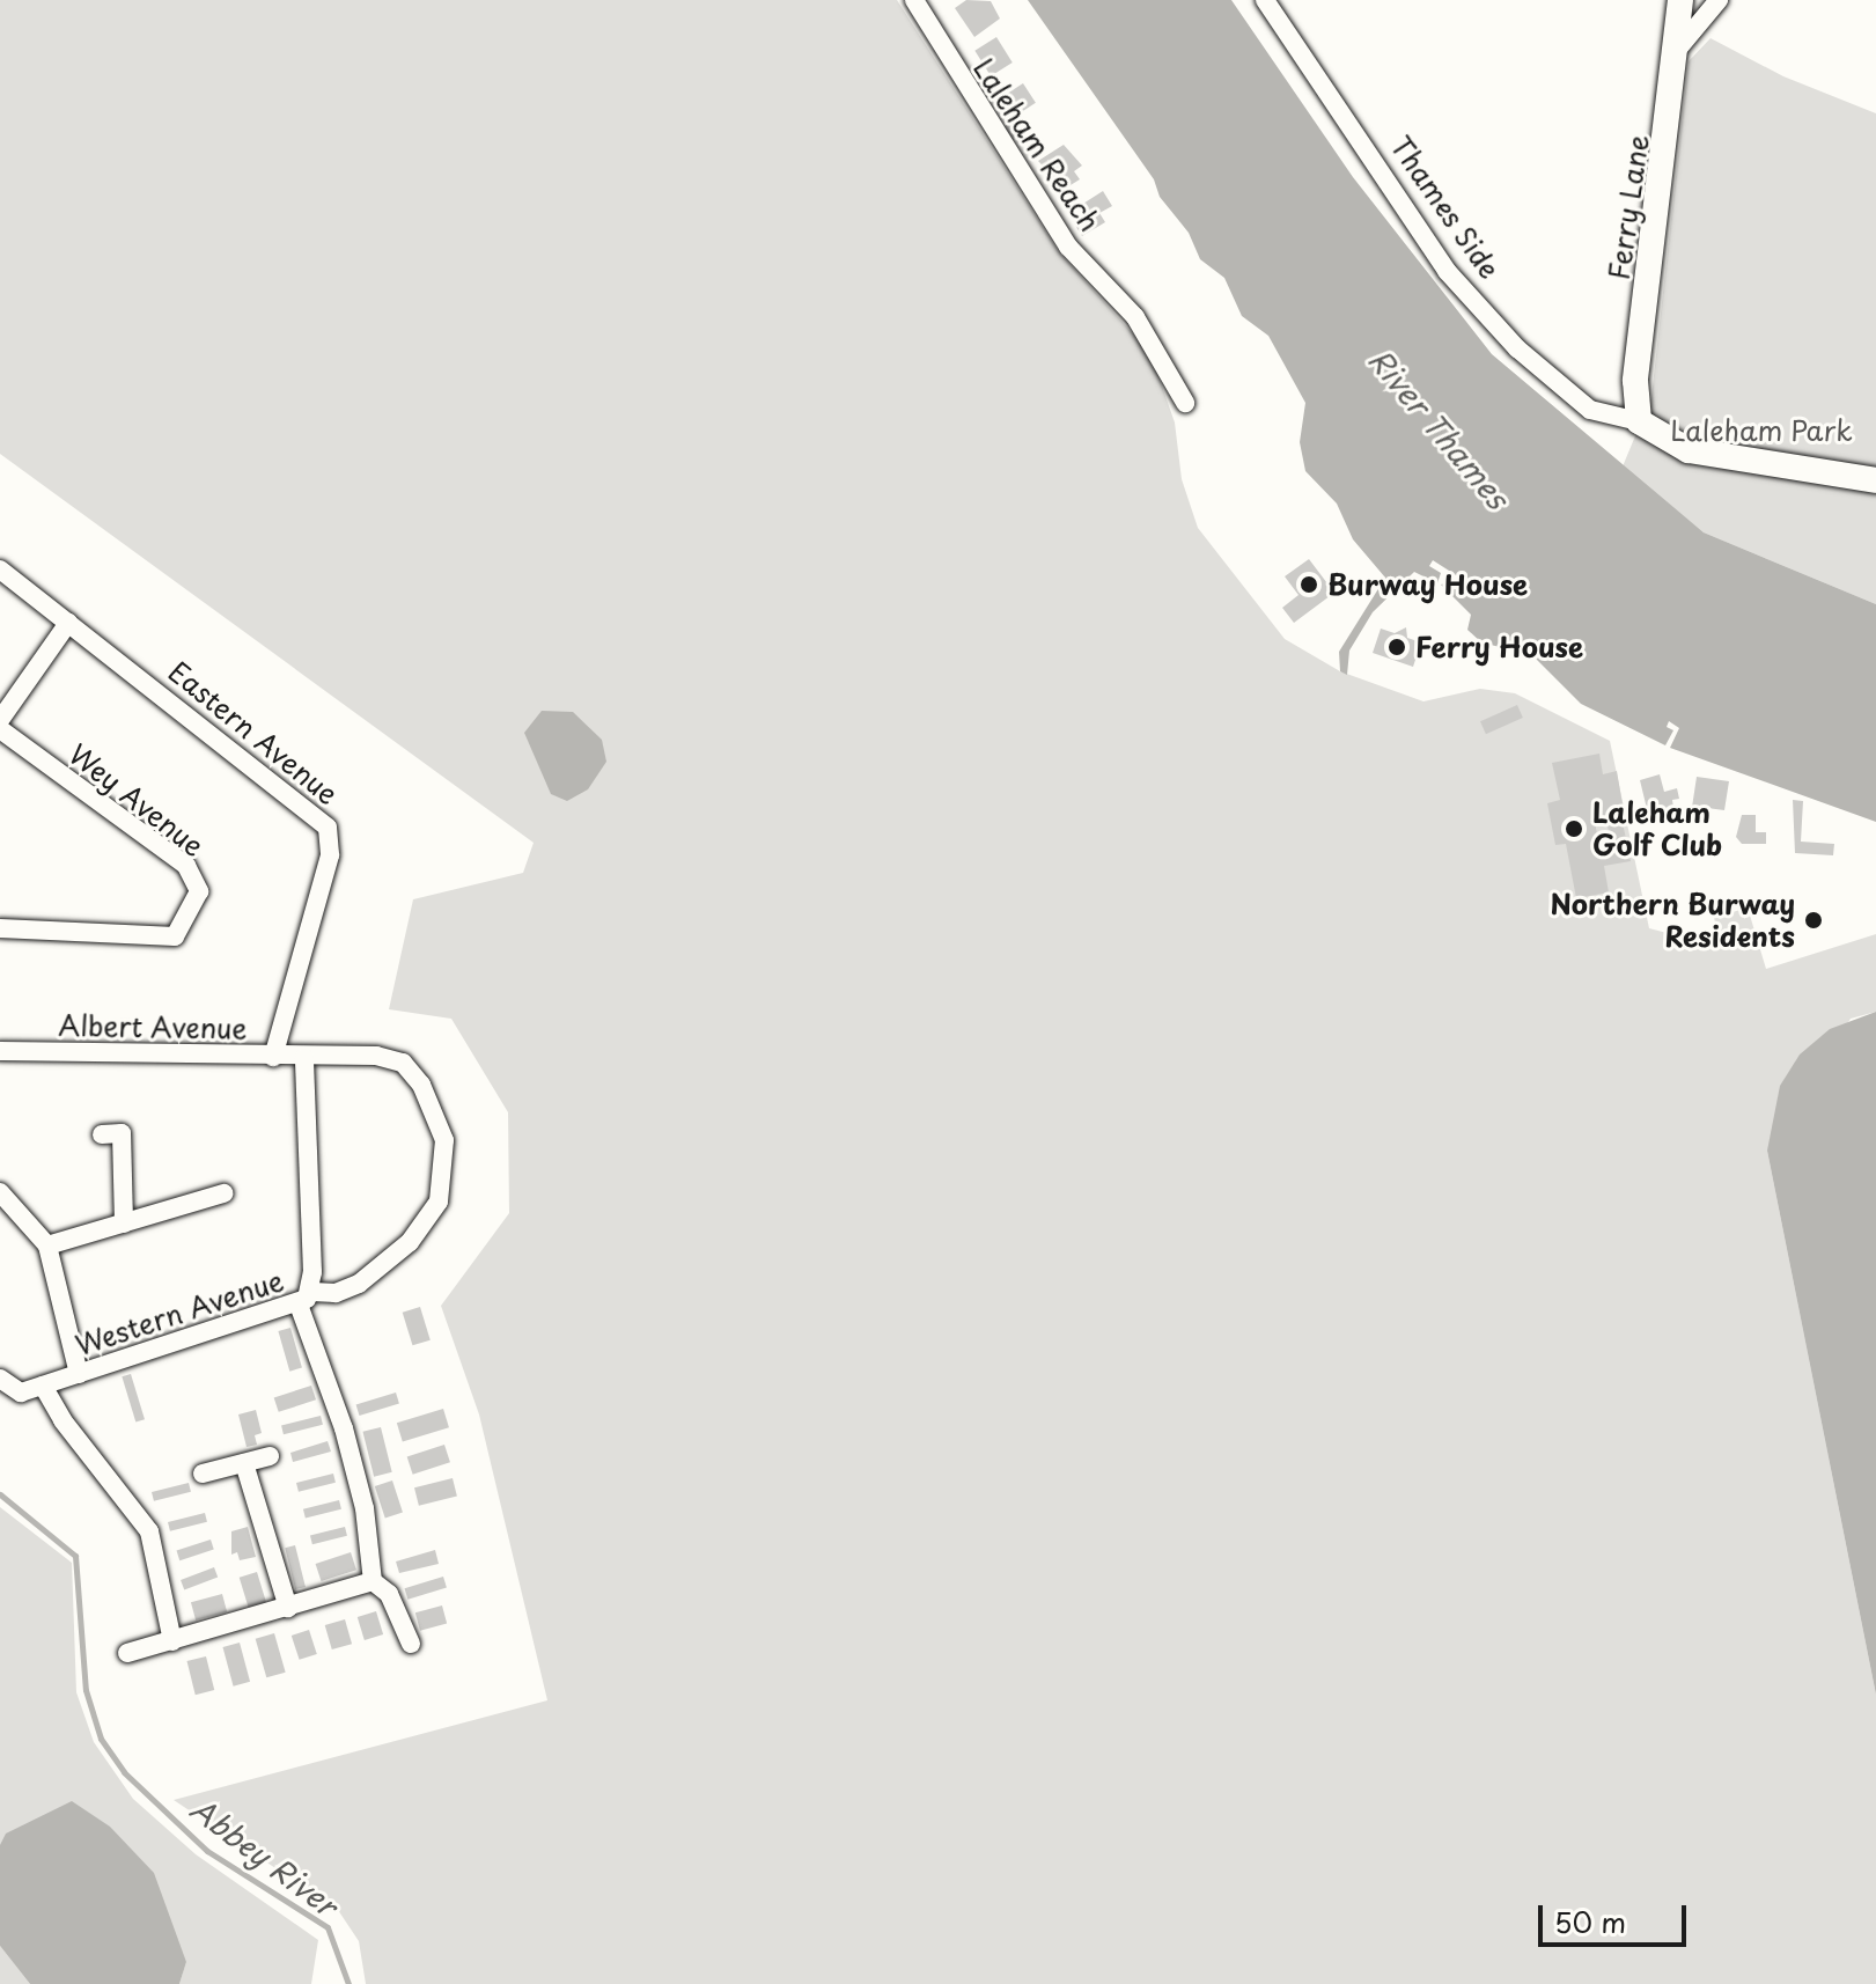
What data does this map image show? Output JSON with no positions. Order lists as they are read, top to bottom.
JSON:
{
  "streets": {
    "street": [
      "Laleham Reach",
      "Thames Side",
      "Ferry Lane",
      "Eastern Avenue",
      "Wey Avenue",
      "Albert Avenue",
      "Western Avenue"
    ]
  },
  "crossings": [
    ["Thames Side", "Ferry Lane"],
    ["Eastern Avenue", "Albert Avenue"],
    ["Albert Avenue", "Western Avenue"]
  ],
  "water": ["River Thames", "Abbey River"],
  "parks": ["Laleham Park"],
  "places": [
    "Burway House",
    "Ferry House",
    "Laleham Golf Club",
    "Northern Burway Residents"
  ],
  "scale_bar": "50 m"
}
